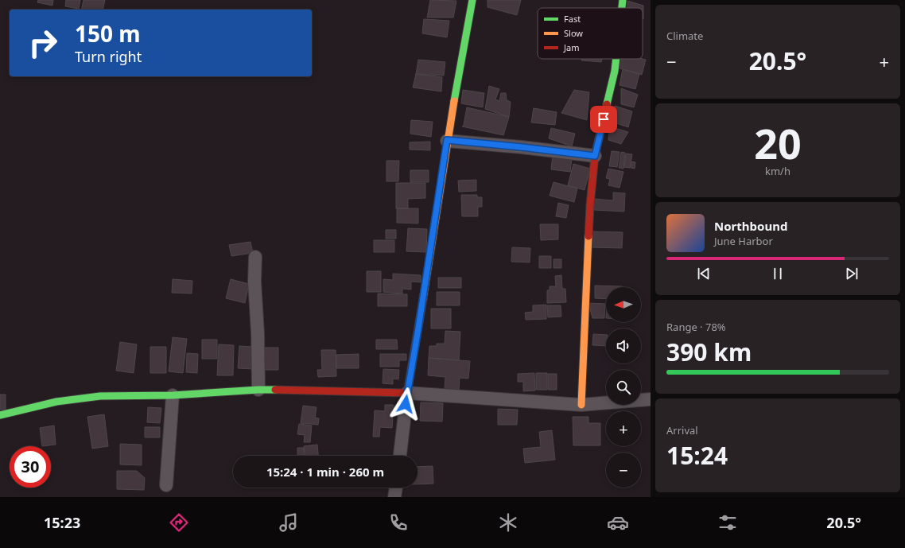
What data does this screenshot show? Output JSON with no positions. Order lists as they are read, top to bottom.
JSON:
{
  "legend": ["Fast", "Slow", "Jam"],
  "north": "left",
  "page": {
    "tile": [
      "Climate",
      ["20", "km/h"],
      ["Range · 78%", "390 km"],
      ["Arrival", "15:24"]
    ],
    "turn": ["150 m", "Turn right"],
    "heat": ["−", "20.5°", "+"],
    "song": ["Northbound", "June Harbor"],
    "map_buttons": ["+", "−"],
    "limit": "30",
    "trip": "15:24 · 1 min · 260 m",
    "tabs": ["15:23", "20.5°"]
  }
}
